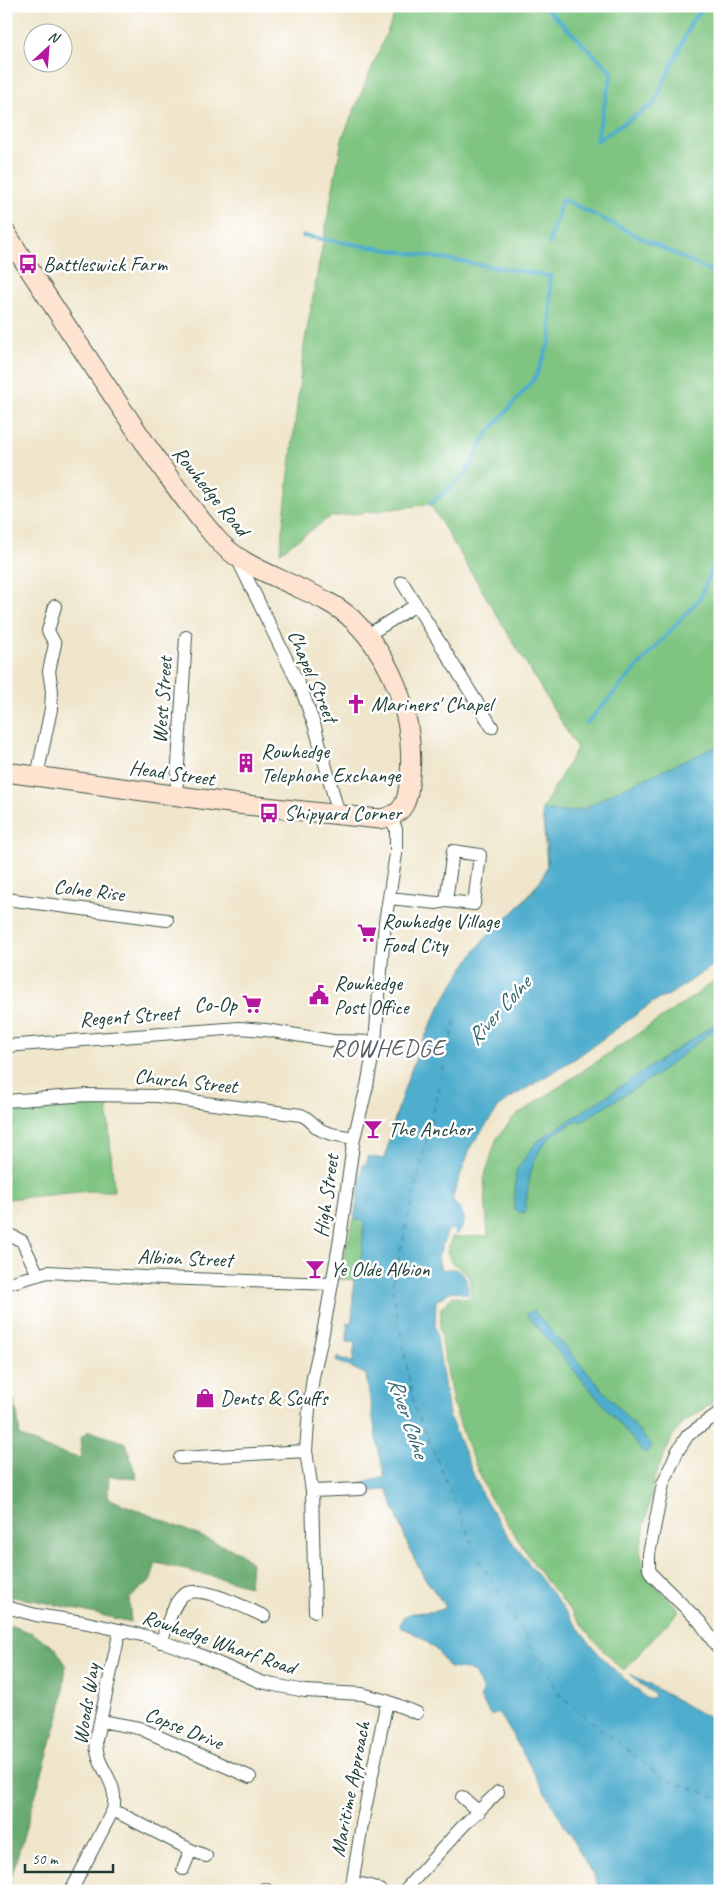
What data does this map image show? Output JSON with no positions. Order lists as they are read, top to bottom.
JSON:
{
  "streets": {
    "street": [
      "Rowhedge Road",
      "Chapel Street",
      "West Street",
      "Head Street",
      "Colne Rise",
      "Regent Street",
      "Church Street",
      "High Street",
      "Albion Street",
      "Rowhedge Wharf Road",
      "Woods Way",
      "Copse Drive",
      "Maritime Approach"
    ]
  },
  "crossings": [
    ["Rowhedge Road", "Chapel Street"],
    ["Rowhedge Road", "Head Street"],
    ["Rowhedge Road", "High Street"],
    ["Chapel Street", "Head Street"],
    ["West Street", "Head Street"],
    ["Head Street", "High Street"],
    ["Regent Street", "High Street"],
    ["Church Street", "High Street"],
    ["High Street", "Albion Street"],
    ["Rowhedge Wharf Road", "Woods Way"],
    ["Rowhedge Wharf Road", "Maritime Approach"],
    ["Woods Way", "Copse Drive"]
  ],
  "districts": ["ROWHEDGE"],
  "water": ["River Colne"],
  "places": {
    "bus stop": ["Battleswick Farm", "Shipyard Corner"],
    "church": ["Mariners' Chapel"],
    "building": ["Rowhedge Telephone Exchange"],
    "supermarket": ["Rowhedge Village Food City", "Co-Op"],
    "public building": ["Rowhedge Post Office"],
    "bar": ["The Anchor", "Ye Olde Albion"],
    "shop": ["Dents & Scuffs"]
  },
  "scale_bar": "50 m",
  "north": "top right"
}
